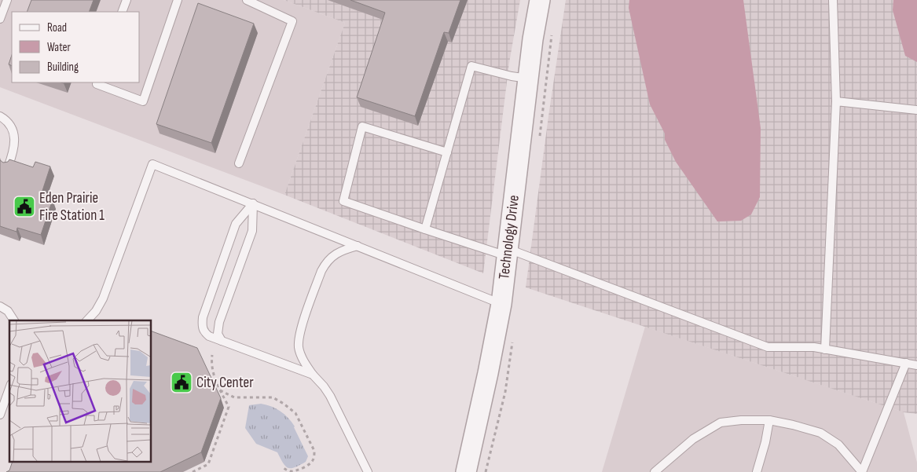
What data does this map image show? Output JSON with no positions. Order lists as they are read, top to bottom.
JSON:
{
  "streets": {
    "street": ["Technology Drive"]
  },
  "places": {
    "public building": ["Eden Prairie Fire Station 1", "City Center"]
  },
  "legend": ["Road", "Water", "Building"]
}
